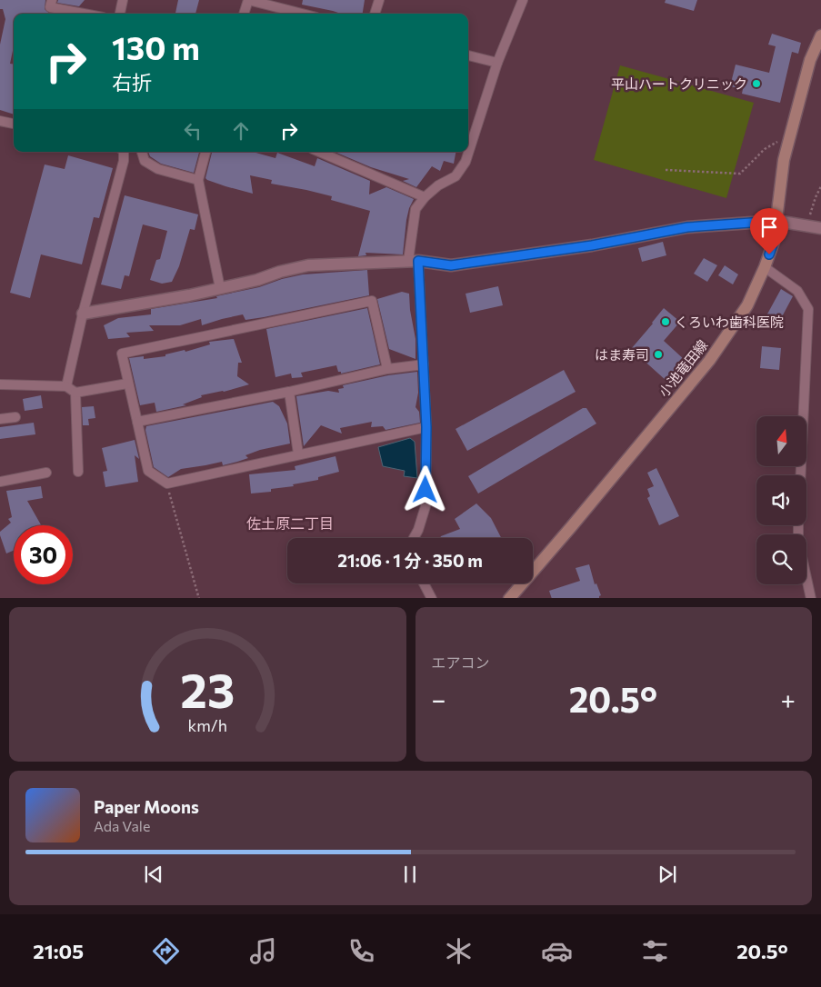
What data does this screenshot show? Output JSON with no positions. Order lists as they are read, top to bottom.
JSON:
{
  "streets": {
    "main road": ["小池竜田線"]
  },
  "districts": ["佐土原二丁目"],
  "places": ["平山ハートクリニック", "くろいわ歯科医院", "はま寿司"],
  "north": "top",
  "page": {
    "turn": ["130 m", "右折"],
    "limit": "30",
    "trip": "21:06 · 1 分 · 350 m",
    "tile": "エアコン",
    "heat": ["−", "20.5°", "+"],
    "song": ["Paper Moons", "Ada Vale"],
    "tabs": ["21:05", "20.5°"],
    "gauge": ["23", "km/h"]
  }
}
